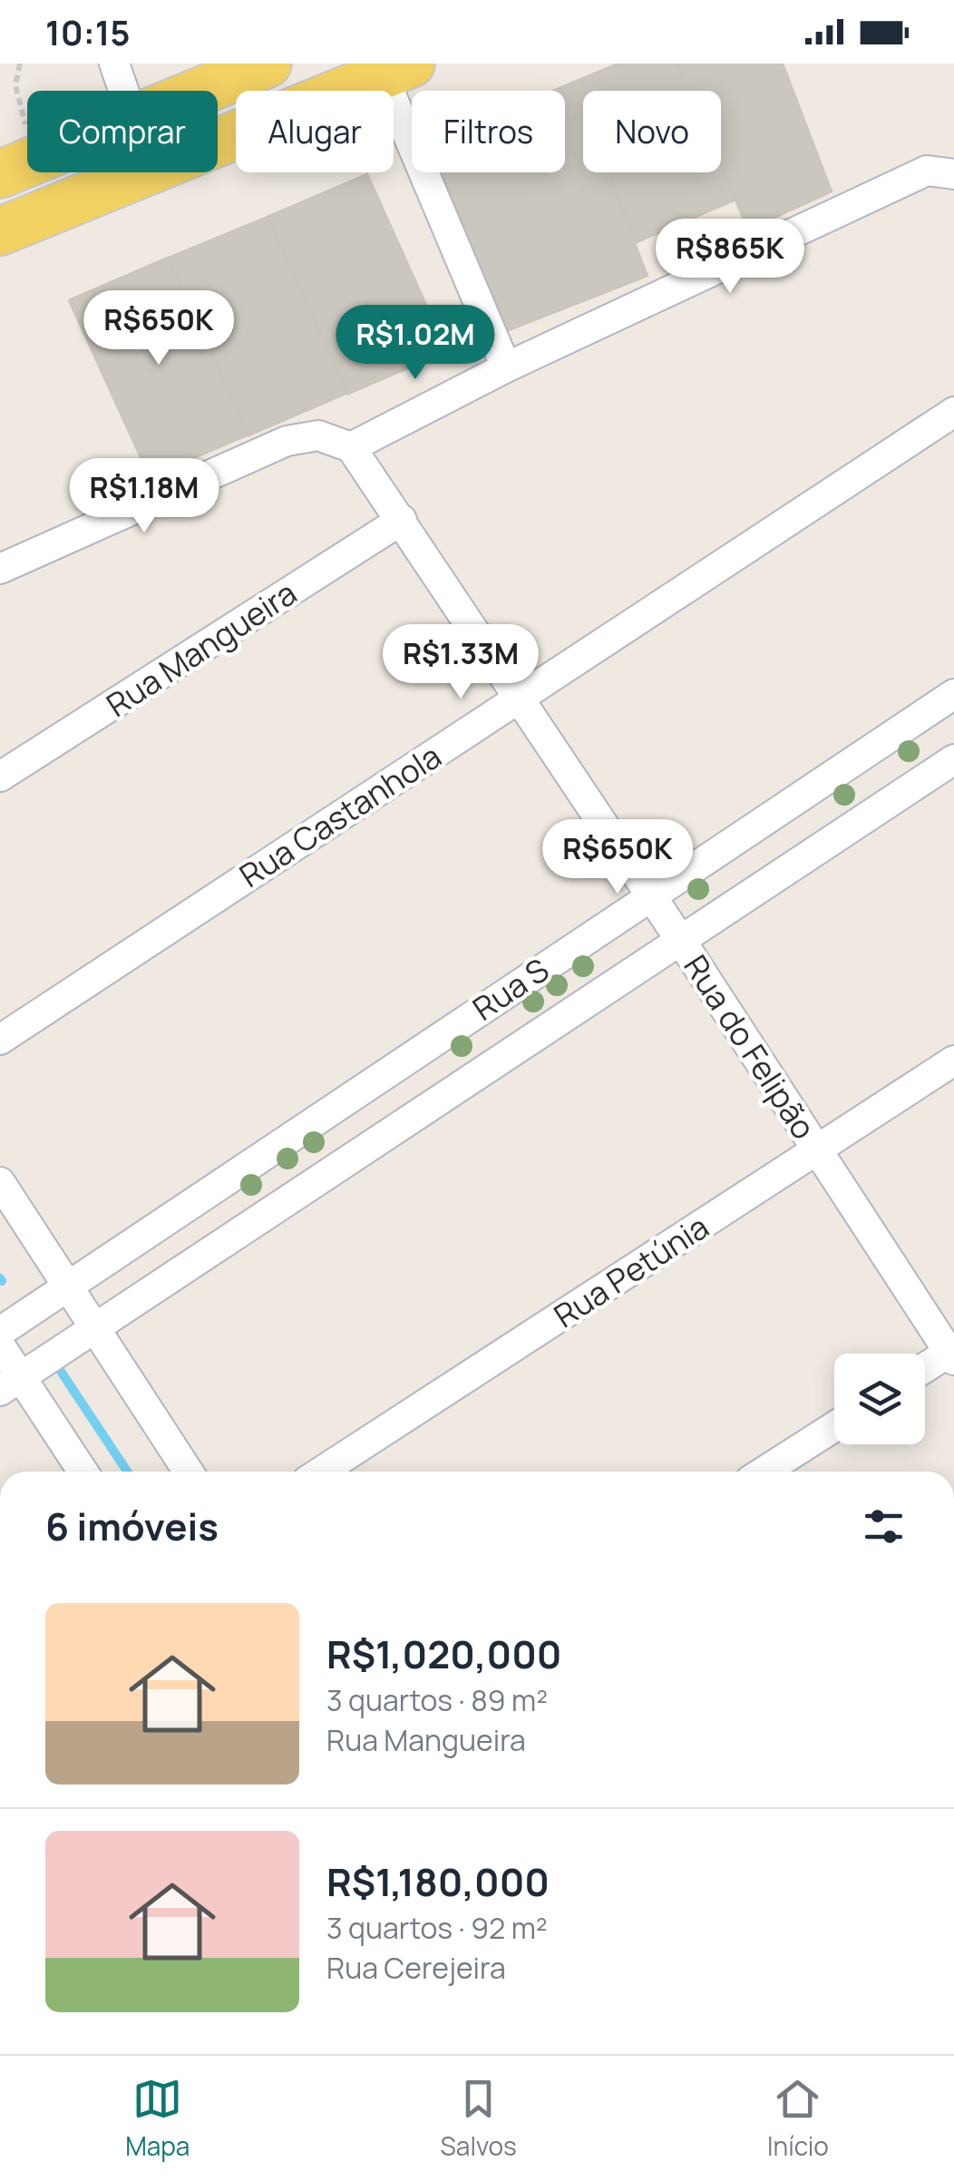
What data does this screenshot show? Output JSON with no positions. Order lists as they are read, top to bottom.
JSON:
{
  "streets": {
    "street": [
      "Rua Mangueira",
      "Rua Castanhola",
      "Rua S",
      "Rua do Felipão",
      "Rua Petúnia"
    ]
  },
  "crossings": [
    ["Rua Mangueira", "Rua do Felipão"],
    ["Rua Castanhola", "Rua do Felipão"],
    ["Rua S", "Rua do Felipão"],
    ["Rua do Felipão", "Rua Petúnia"]
  ],
  "page": {
    "status": "10:15",
    "chip": [
      "Comprar",
      "Alugar",
      "Filtros",
      "Novo"
    ],
    "price": [
      "R$865K",
      "R$650K",
      "R$1.02M",
      "R$1.18M",
      "R$1.33M",
      "R$650K"
    ],
    "heading": "6 imóveis",
    "list": [
      {
        "name": "R$1,020,000",
        "note": "3 quartos · 89 m² · Rua Mangueira"
      },
      {
        "name": "R$1,180,000",
        "note": "3 quartos · 92 m² · Rua Cerejeira"
      }
    ],
    "tabs": ["Mapa", "Salvos", "Início"]
  }
}
